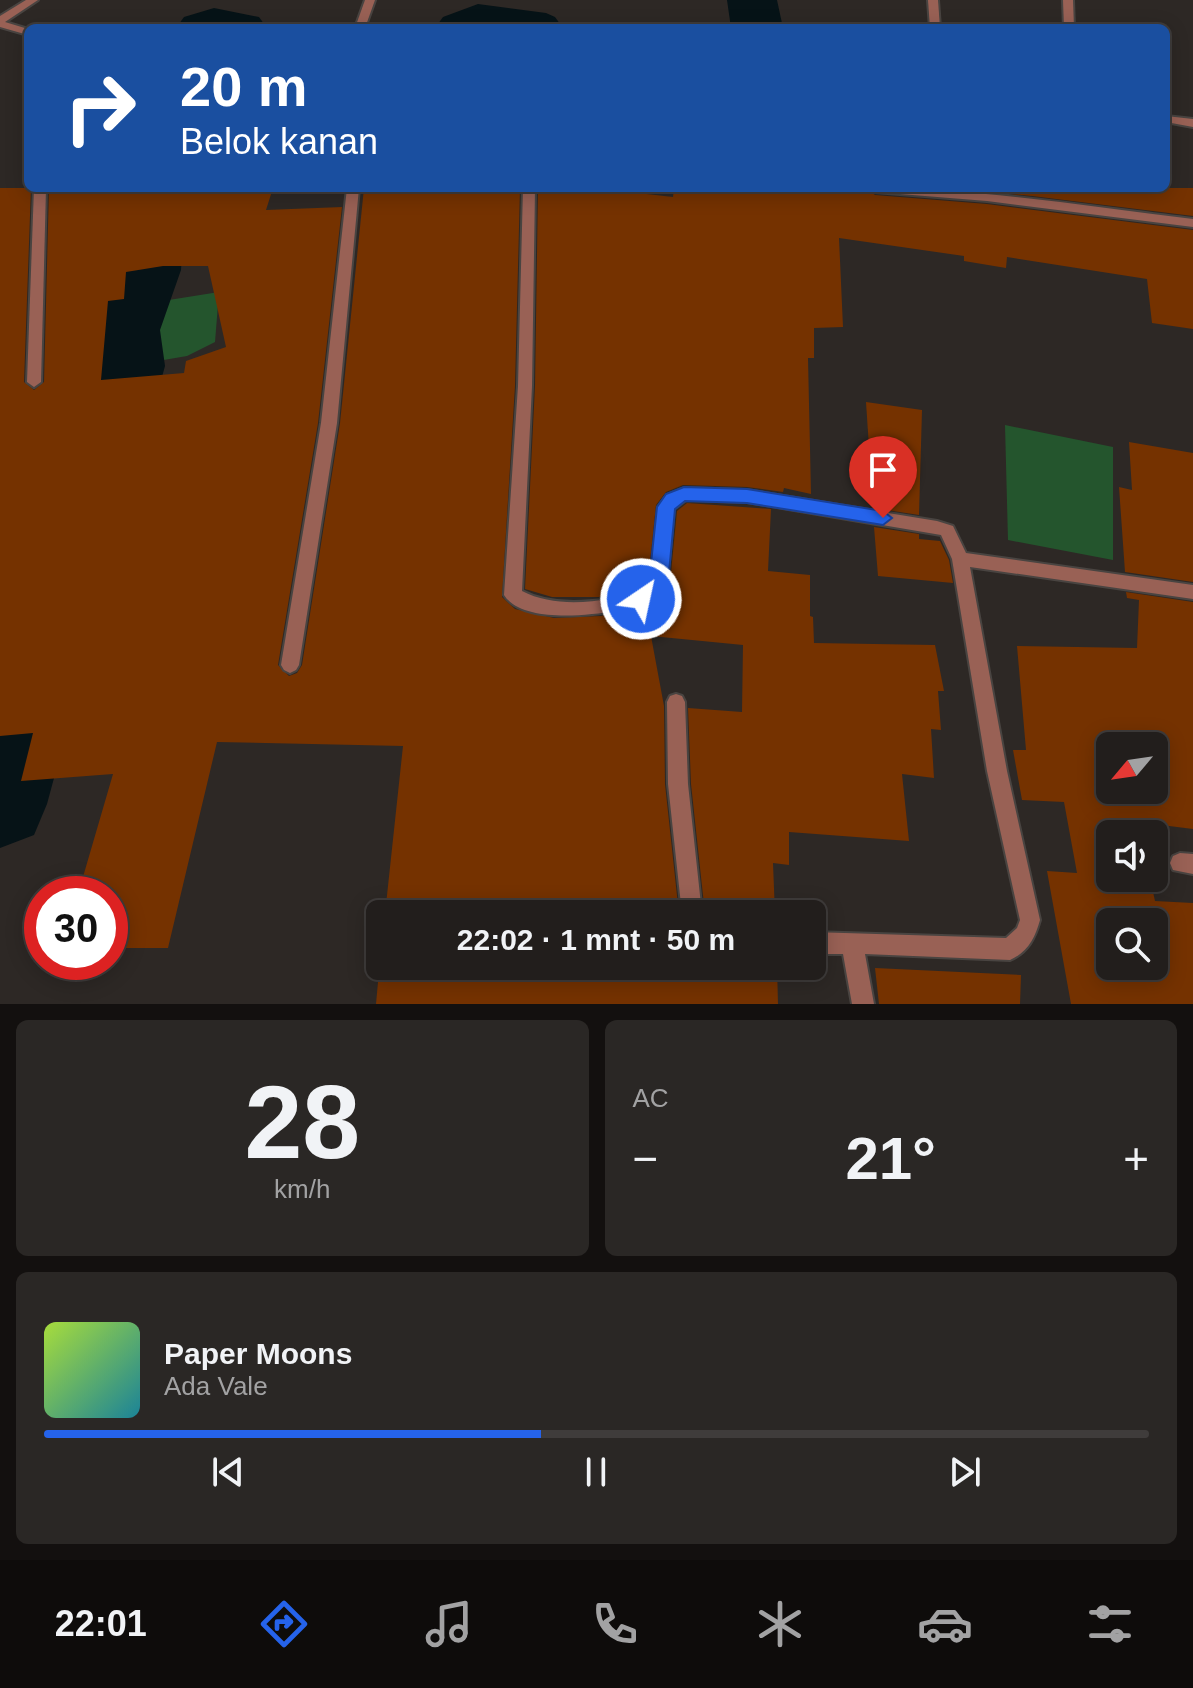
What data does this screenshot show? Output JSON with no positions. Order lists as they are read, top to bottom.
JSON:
{
  "north": "bottom left",
  "page": {
    "turn": ["20 m", "Belok kanan"],
    "limit": "30",
    "trip": "22:02 · 1 mnt · 50 m",
    "tile": [
      ["28", "km/h"],
      "AC"
    ],
    "heat": ["−", "21°", "+"],
    "song": ["Paper Moons", "Ada Vale"],
    "tabs": "22:01"
  }
}
